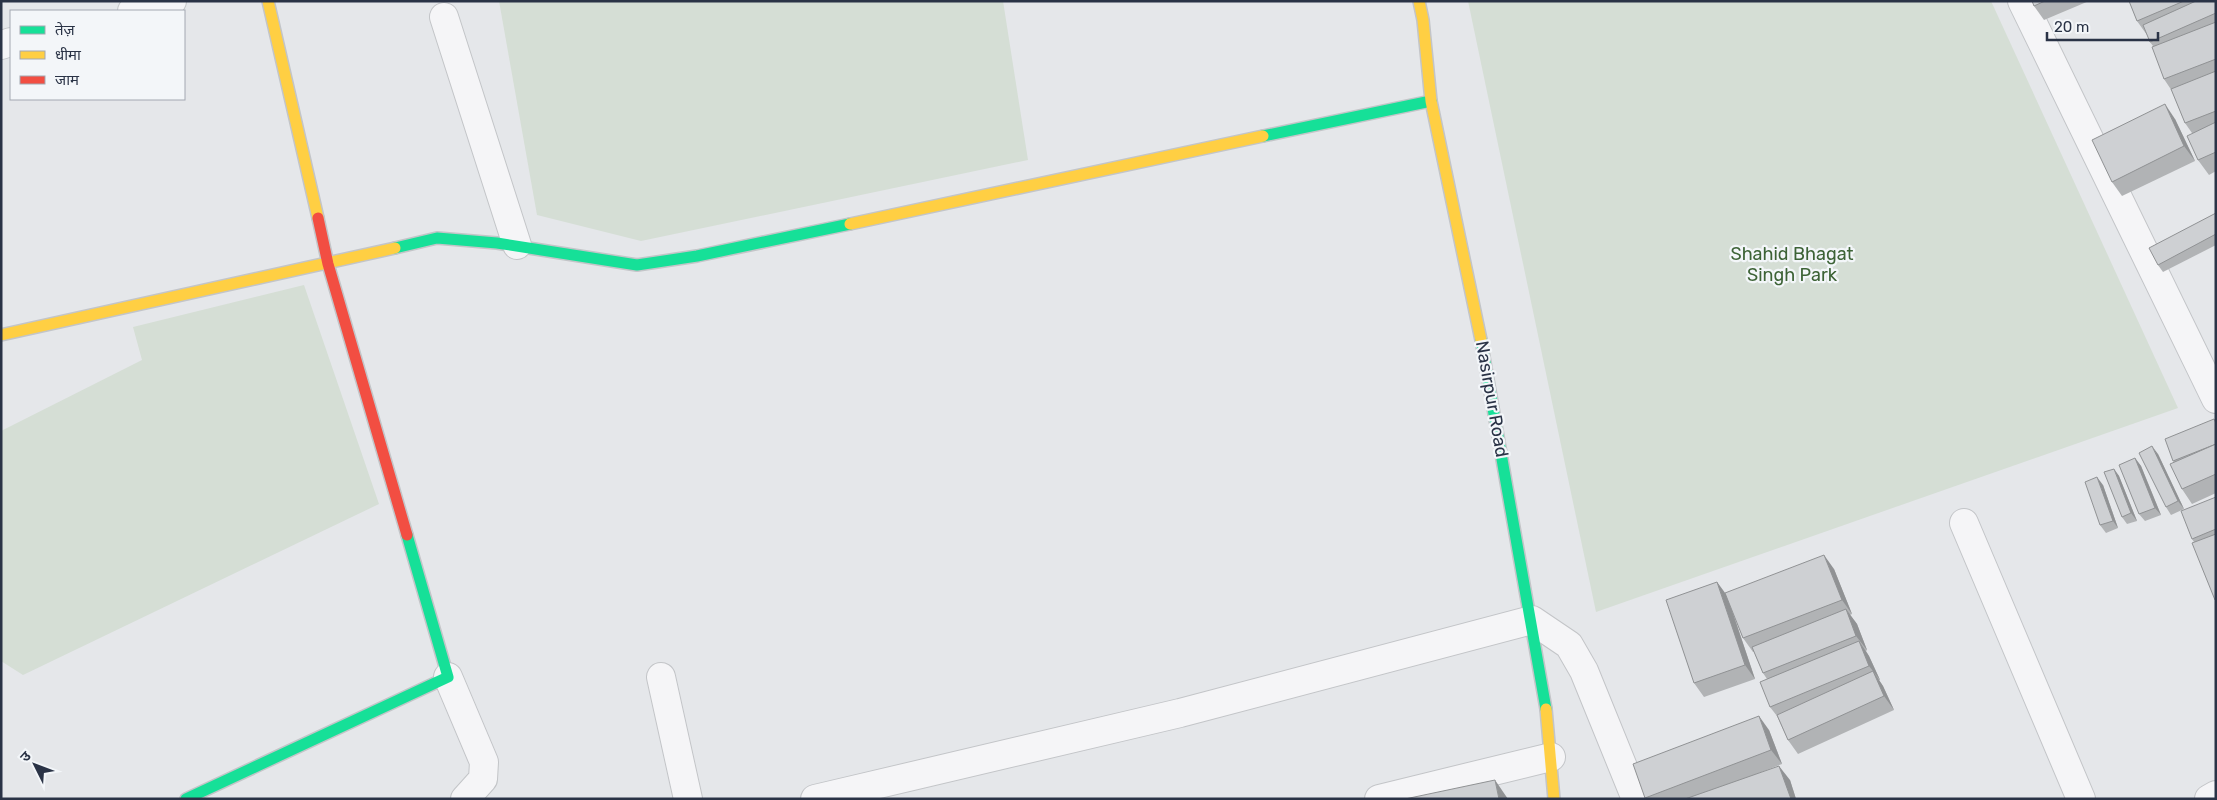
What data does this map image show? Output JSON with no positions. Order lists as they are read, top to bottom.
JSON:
{
  "streets": {
    "street": ["Nasirpur Road"]
  },
  "parks": ["Shahid Bhagat Singh Park"],
  "legend": ["तेज़", "धीमा", "जाम"],
  "scale_bar": "20 m",
  "north": "top left"
}
